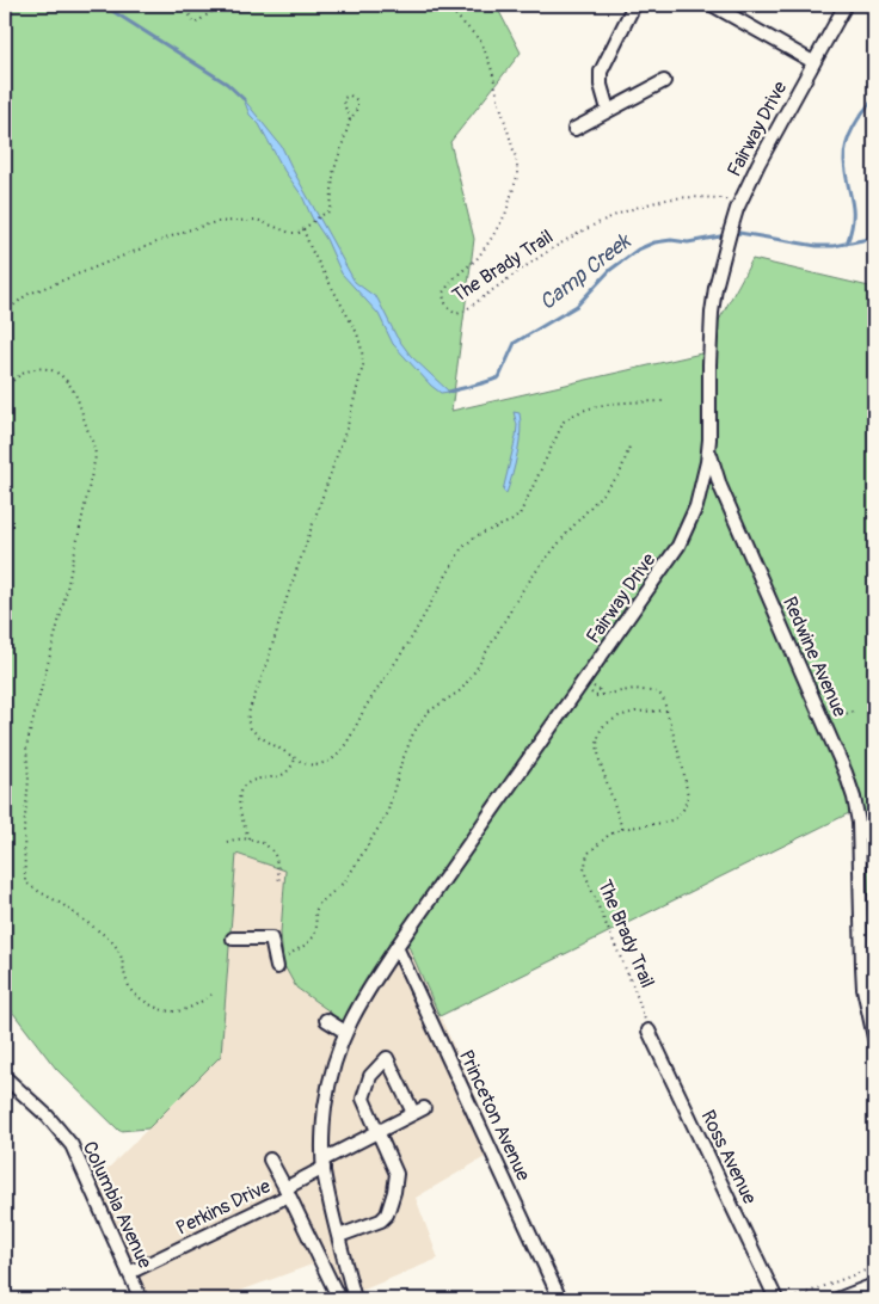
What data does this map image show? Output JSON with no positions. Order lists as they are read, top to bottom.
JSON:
{
  "streets": {
    "street": [
      "Fairway Drive",
      "Redwine Avenue",
      "Princeton Avenue",
      "Ross Avenue",
      "Columbia Avenue",
      "Perkins Drive"
    ],
    "path": ["The Brady Trail"]
  },
  "crossings": [
    ["Fairway Drive", "The Brady Trail"],
    ["Fairway Drive", "Redwine Avenue"],
    ["Fairway Drive", "Princeton Avenue"],
    ["Fairway Drive", "Perkins Drive"],
    ["The Brady Trail", "Ross Avenue"],
    ["Columbia Avenue", "Perkins Drive"]
  ],
  "water": ["Camp Creek"]
}
